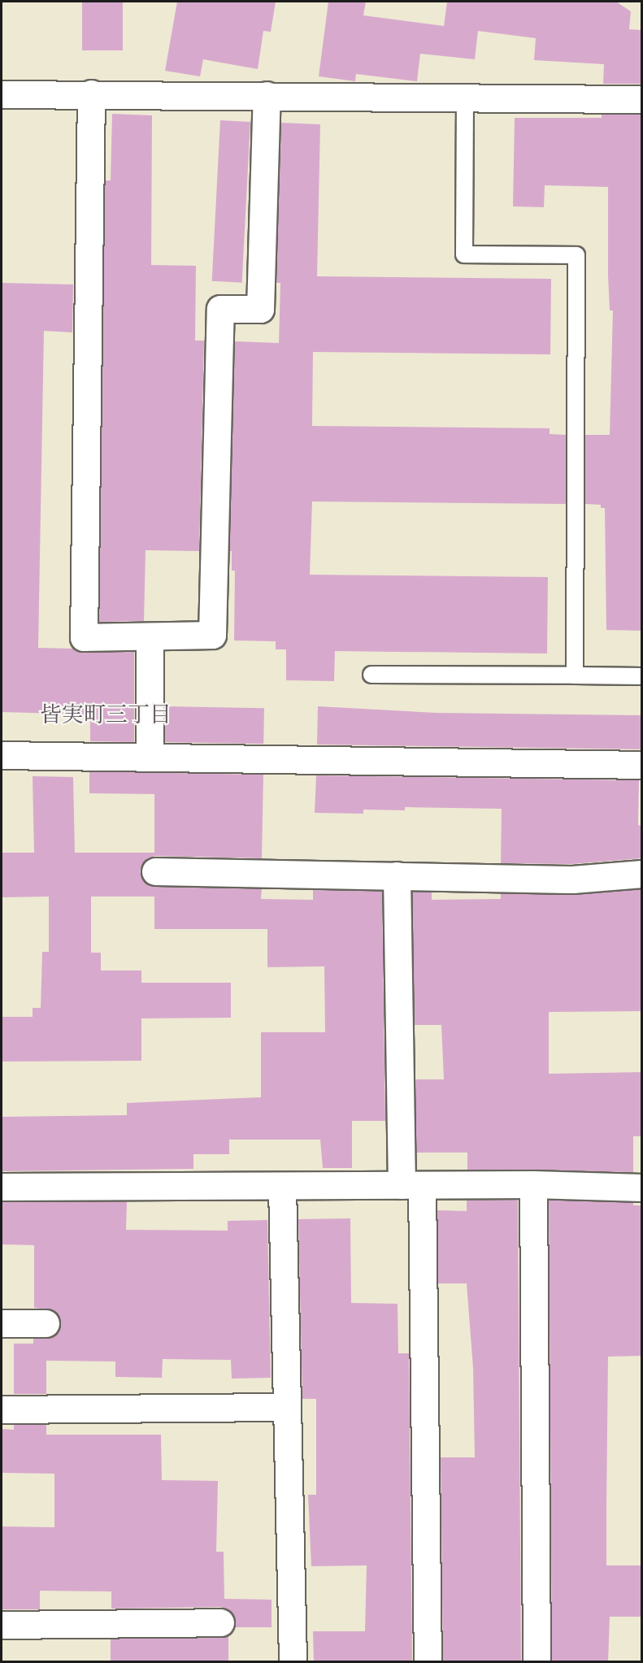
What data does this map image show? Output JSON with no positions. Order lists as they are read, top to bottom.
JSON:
{
  "districts": ["皆実町三丁目"]
}
